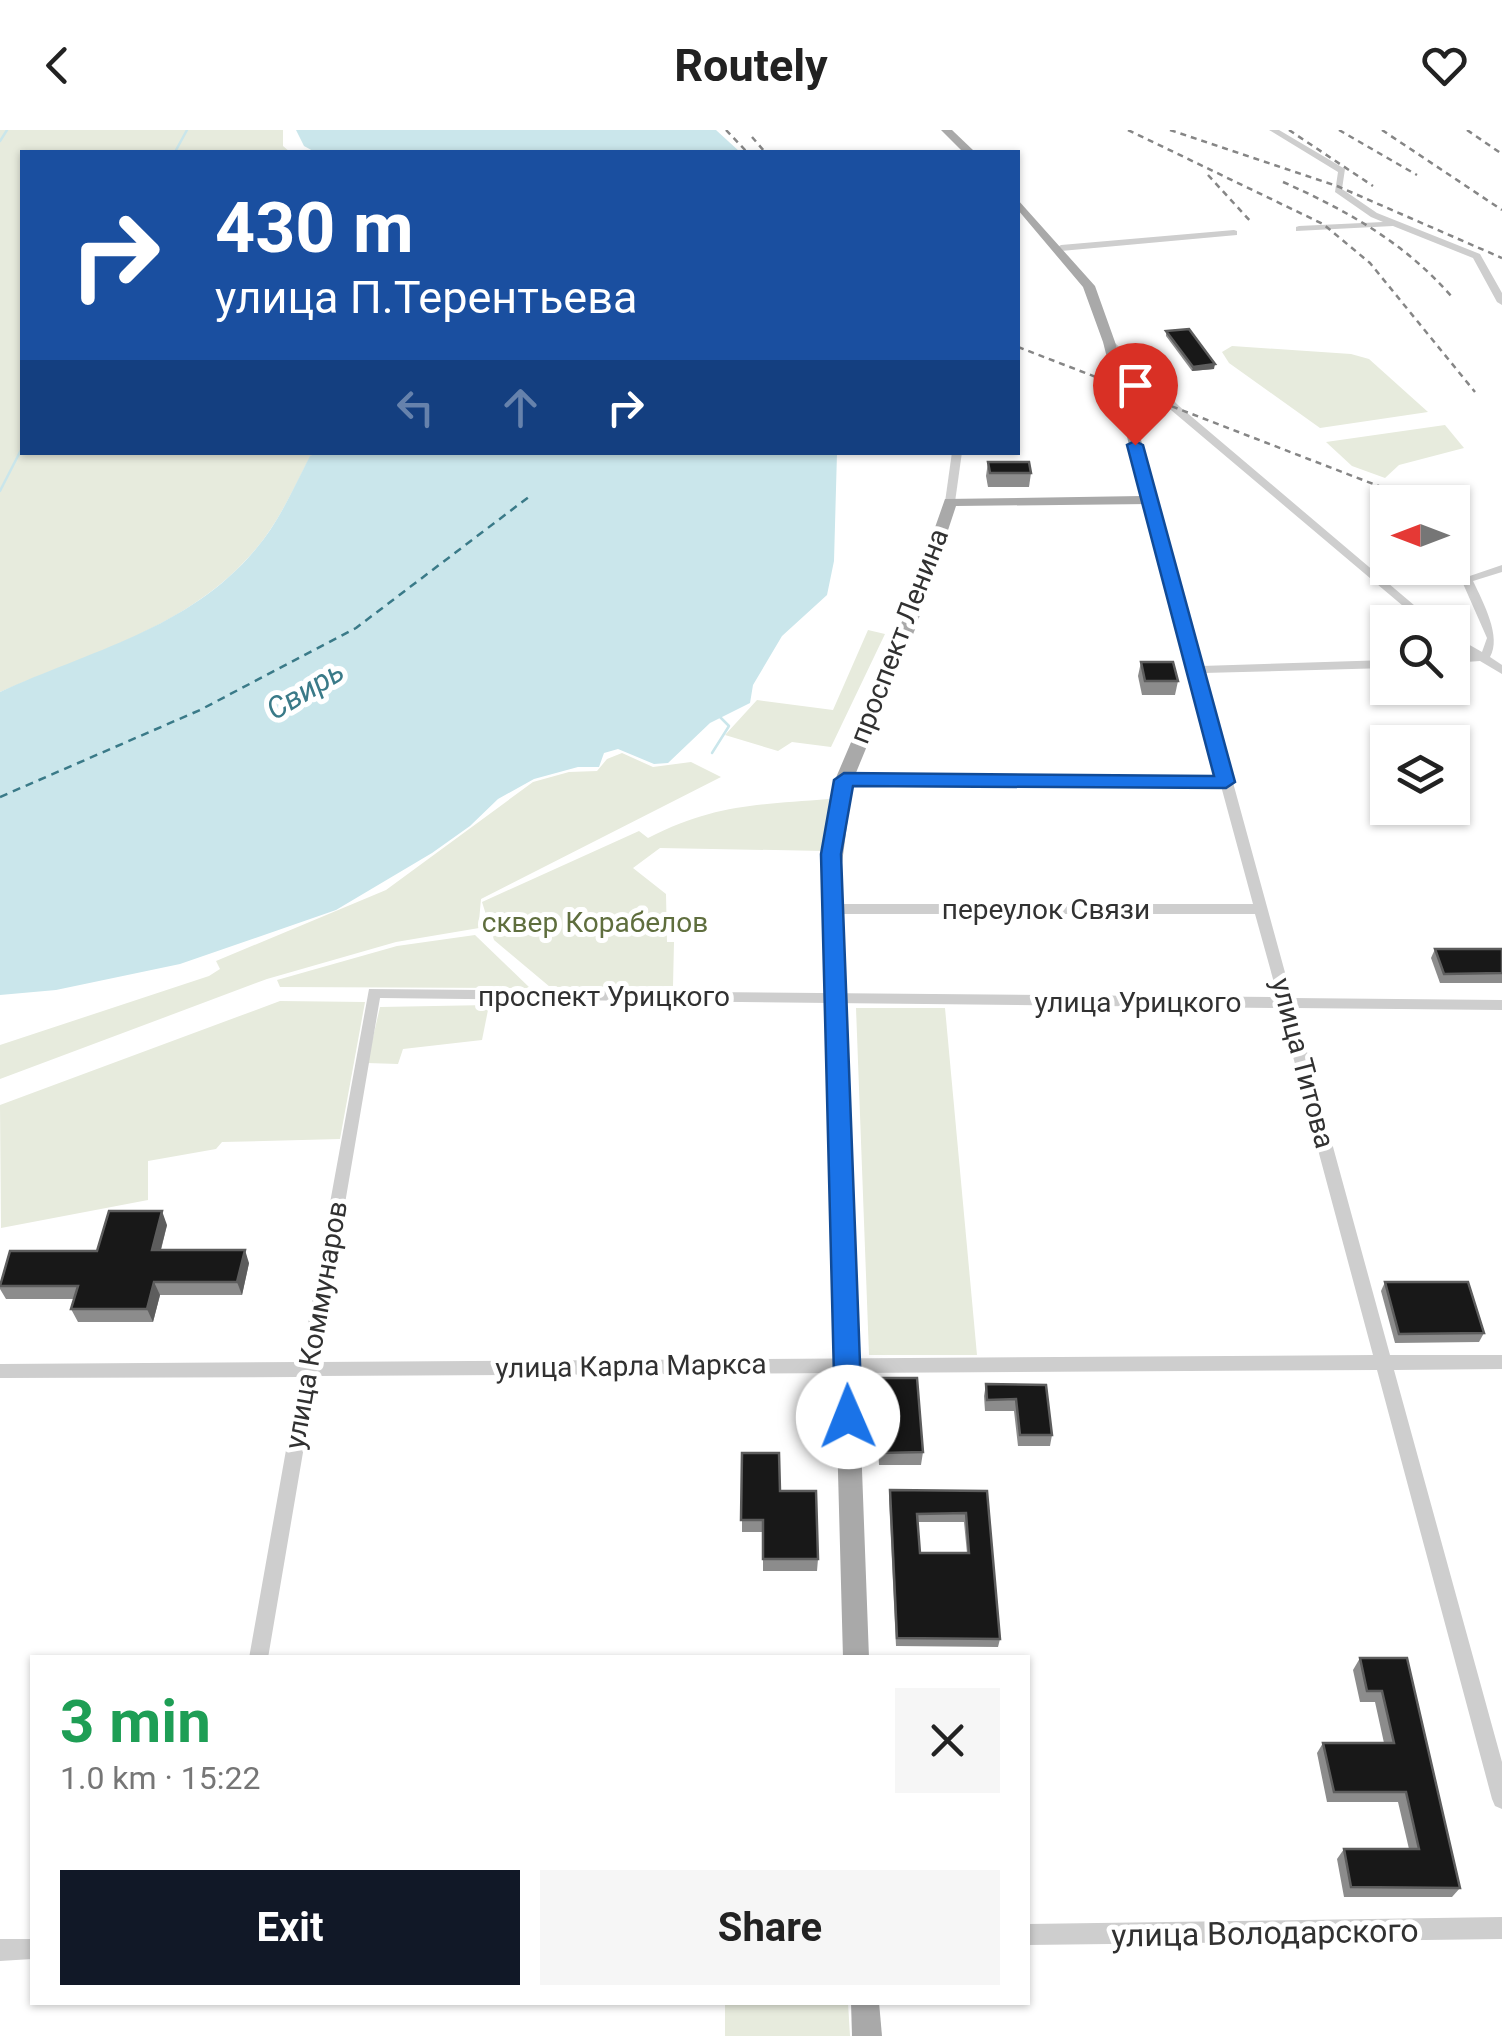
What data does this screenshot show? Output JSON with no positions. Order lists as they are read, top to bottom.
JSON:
{
  "streets": {
    "main road": ["проспект Ленина", "улица Титова"],
    "street": [
      "переулок Связи",
      "проспект Урицкого",
      "улица Урицкого",
      "улица Коммунаров",
      "улица Карла Маркса",
      "улица Володарского"
    ]
  },
  "crossings": [
    ["проспект Ленина", "переулок Связи"],
    ["проспект Ленина", "проспект Урицкого"],
    ["проспект Ленина", "улица Урицкого"],
    ["проспект Ленина", "улица Карла Маркса"],
    ["переулок Связи", "улица Титова"],
    ["проспект Урицкого", "улица Урицкого"],
    ["проспект Урицкого", "улица Коммунаров"],
    ["улица Урицкого", "улица Титова"],
    ["улица Титова", "улица Карла Маркса"],
    ["улица Коммунаров", "улица Карла Маркса"]
  ],
  "water": ["Свирь"],
  "parks": ["сквер Корабелов"],
  "north": "left",
  "page": {
    "header": "Routely",
    "turn": ["430 m", "улица П.Терентьева"],
    "heading": ["3 min", "1.0 km · 15:22"],
    "buttons": ["Exit", "Share"]
  }
}
